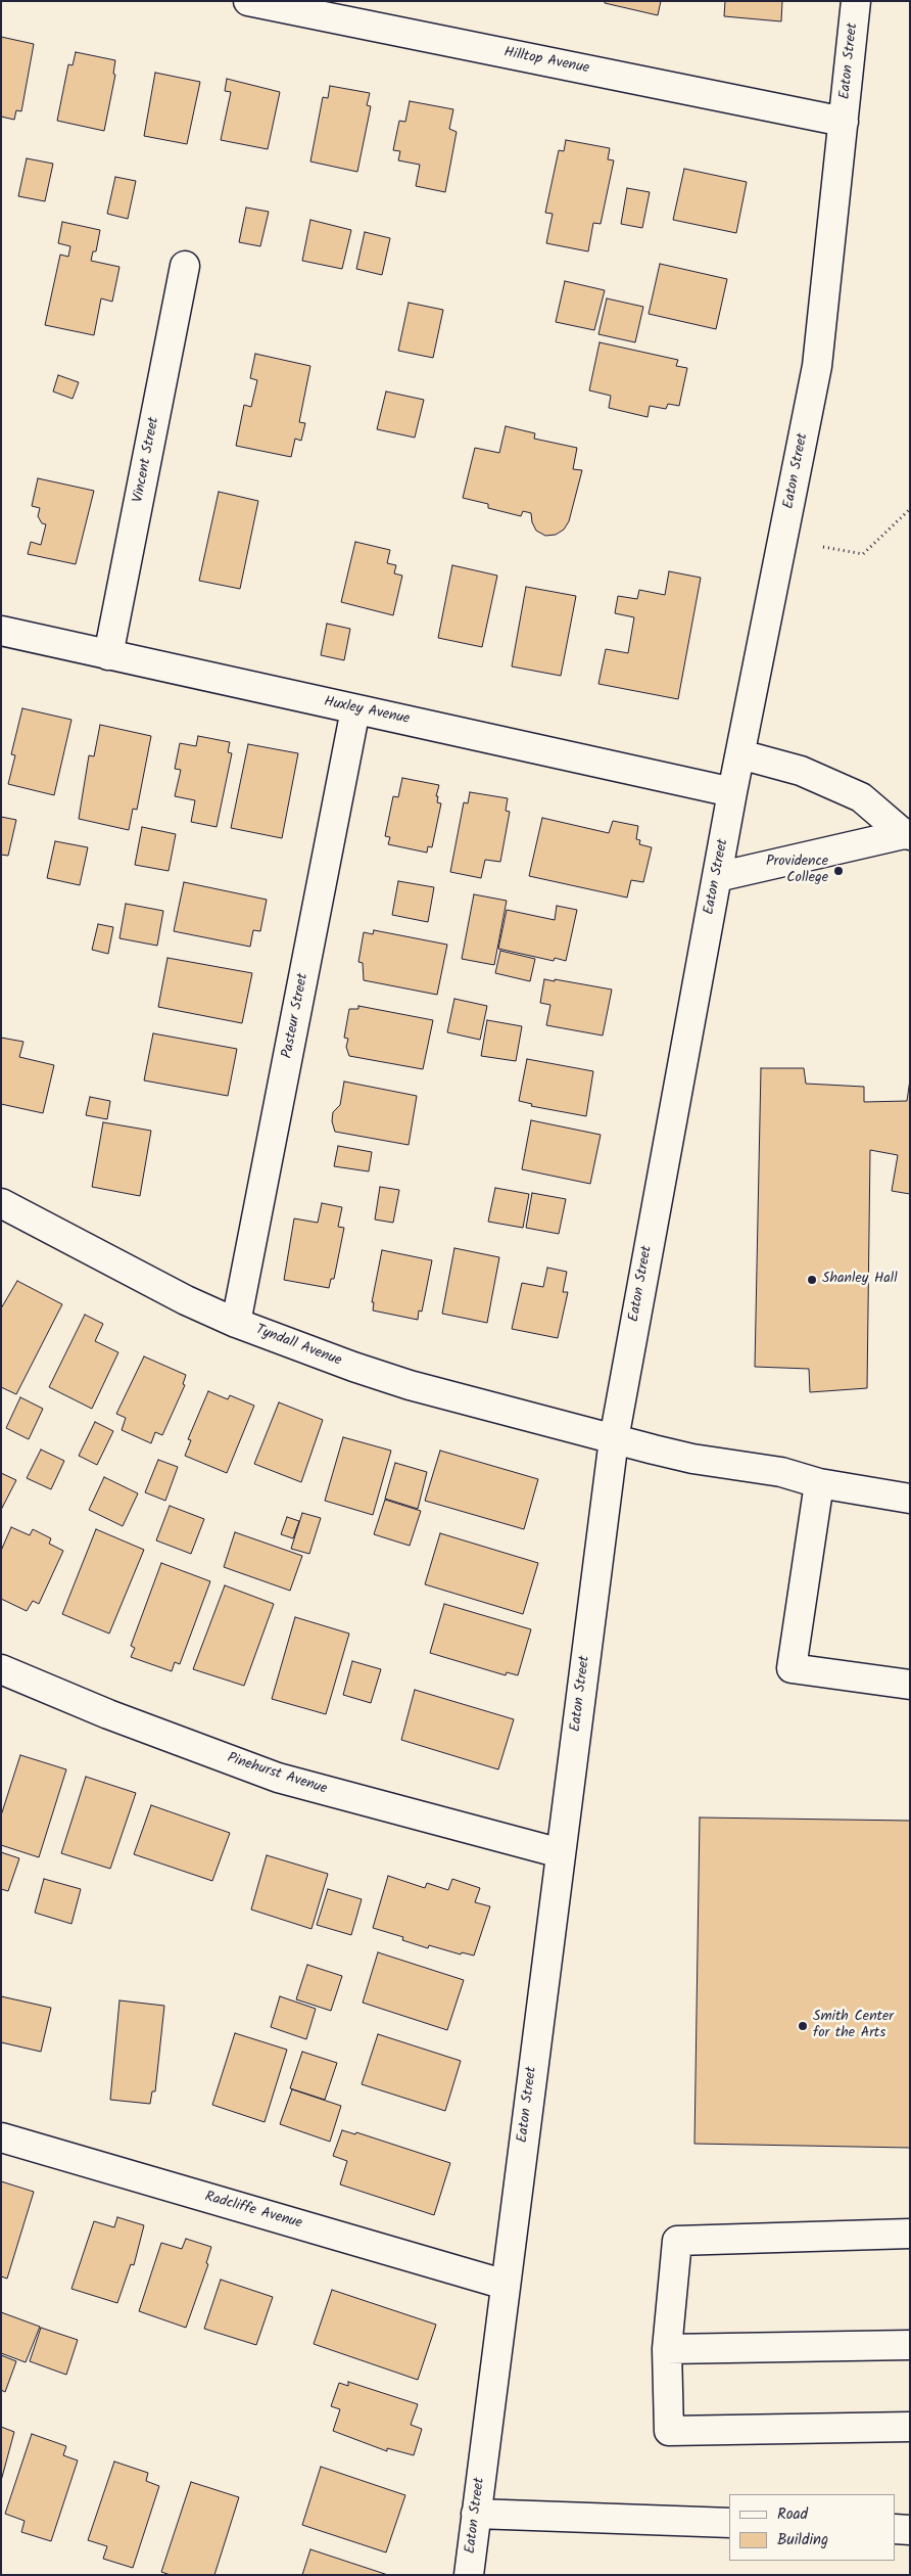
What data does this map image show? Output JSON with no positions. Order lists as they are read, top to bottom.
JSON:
{
  "streets": {
    "street": [
      "Hilltop Avenue",
      "Eaton Street",
      "Vincent Street",
      "Huxley Avenue",
      "Pasteur Street",
      "Tyndall Avenue",
      "Pinehurst Avenue",
      "Radcliffe Avenue"
    ]
  },
  "crossings": [
    ["Hilltop Avenue", "Eaton Street"],
    ["Eaton Street", "Huxley Avenue"],
    ["Eaton Street", "Tyndall Avenue"],
    ["Eaton Street", "Pinehurst Avenue"],
    ["Eaton Street", "Radcliffe Avenue"],
    ["Vincent Street", "Huxley Avenue"],
    ["Huxley Avenue", "Pasteur Street"],
    ["Pasteur Street", "Tyndall Avenue"]
  ],
  "places": ["Providence College", "Shanley Hall", "Smith Center for the Arts"],
  "legend": ["Road", "Building"]
}
